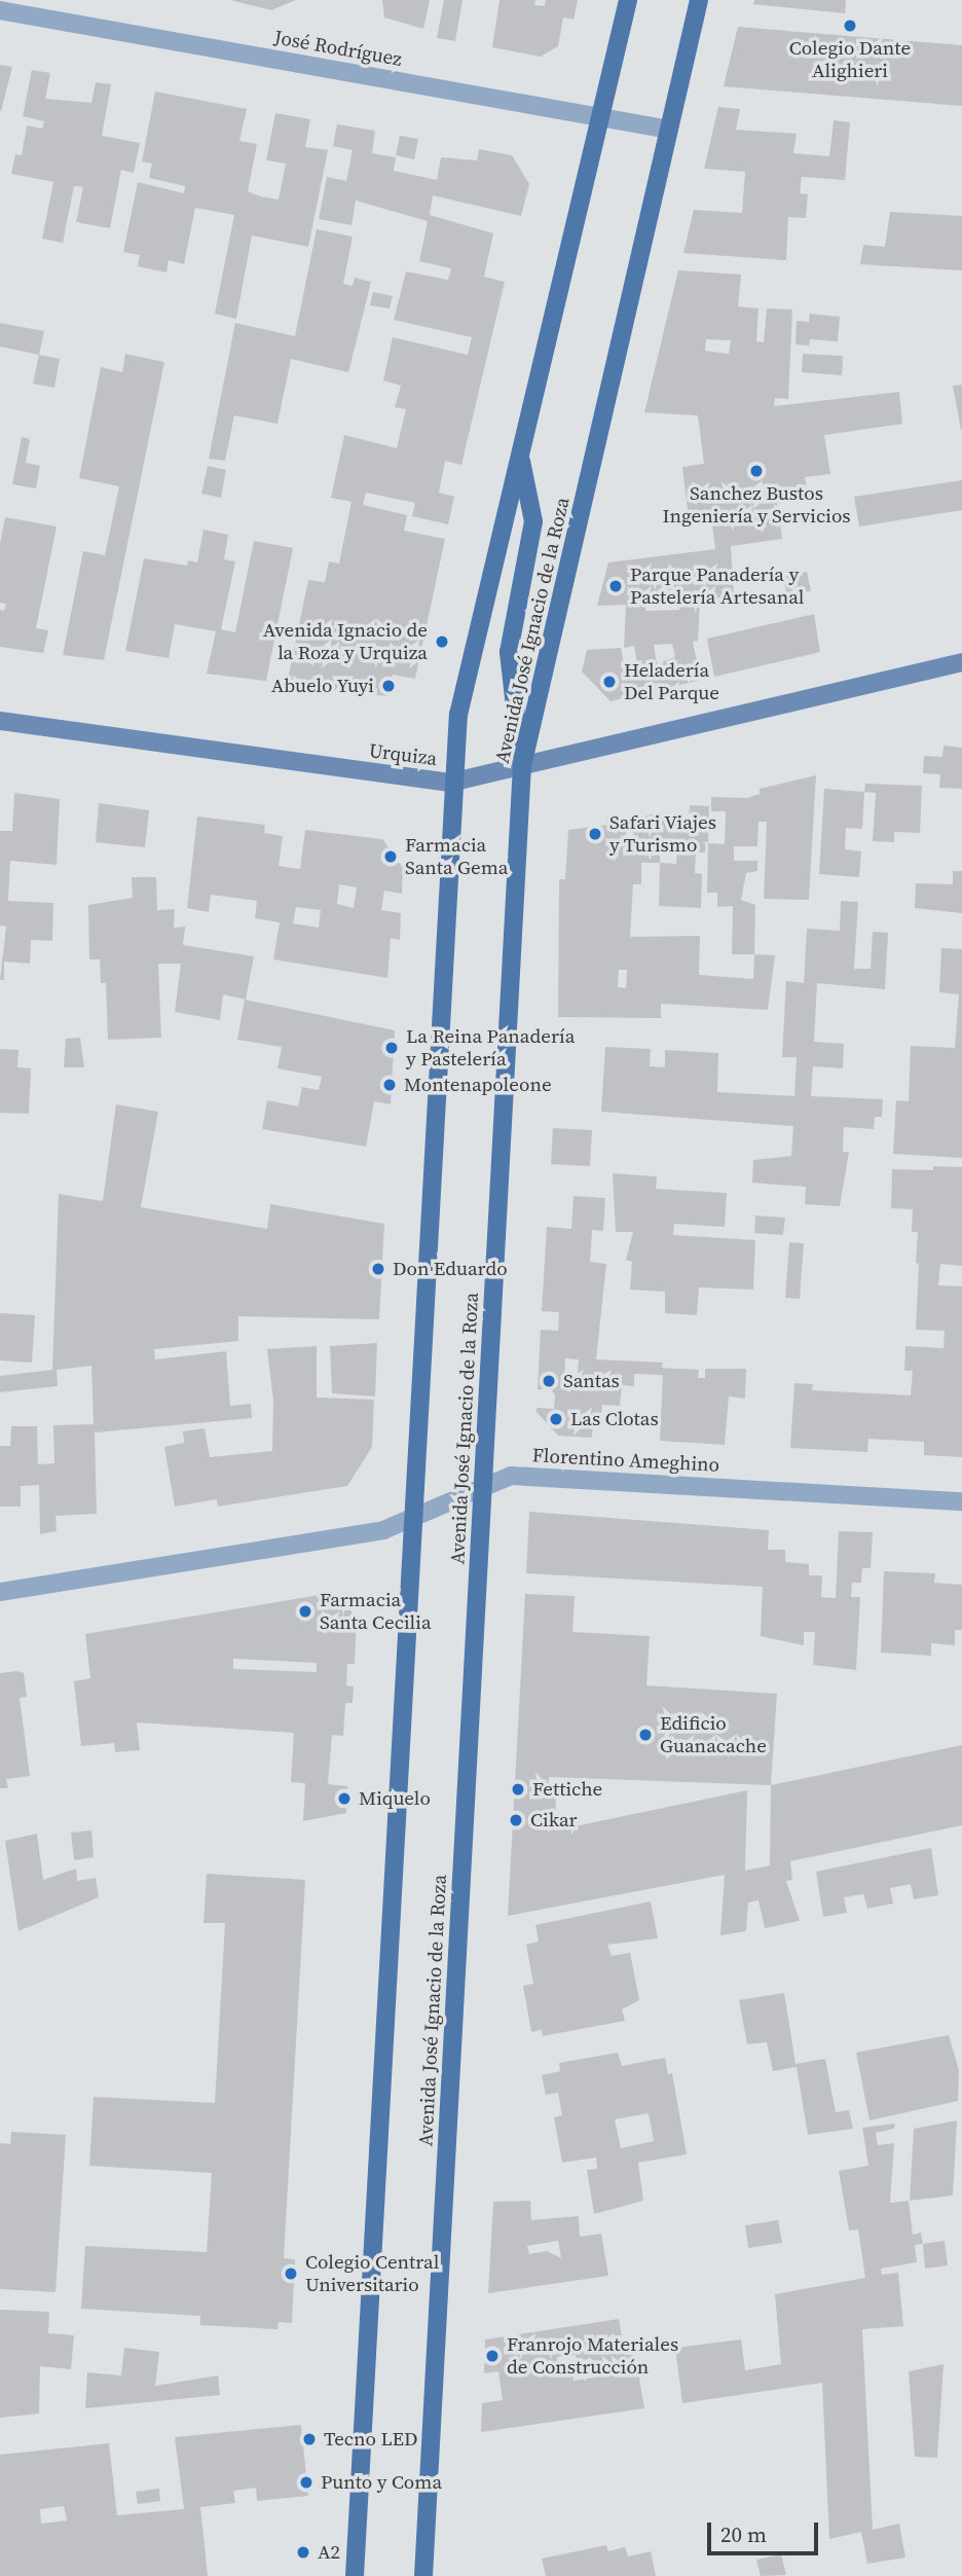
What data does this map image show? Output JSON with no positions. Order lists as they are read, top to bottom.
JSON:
{
  "streets": {
    "main road": ["Avenida José Ignacio de la Roza"],
    "street": ["José Rodríguez", "Urquiza", "Florentino Ameghino"]
  },
  "crossings": [
    ["José Rodríguez", "Avenida José Ignacio de la Roza"],
    ["Avenida José Ignacio de la Roza", "Urquiza"],
    ["Avenida José Ignacio de la Roza", "Florentino Ameghino"]
  ],
  "places": [
    "Colegio Dante Alighieri",
    "Sanchez Bustos Ingeniería y Servicios",
    "Parque Panadería y Pastelería Artesanal",
    "Avenida Ignacio de la Roza y Urquiza",
    "Heladería Del Parque",
    "Abuelo Yuyi",
    "Safari Viajes y Turismo",
    "Farmacia Santa Gema",
    "La Reina Panadería y Pastelería",
    "Montenapoleone",
    "Don Eduardo",
    "Santas",
    "Las Clotas",
    "Farmacia Santa Cecilia",
    "Edificio Guanacache",
    "Fettiche",
    "Miquelo",
    "Cikar",
    "Colegio Central Universitario",
    "Franrojo Materiales de Construcción",
    "Tecno LED",
    "Punto y Coma",
    "A2"
  ],
  "scale_bar": "20 m"
}
